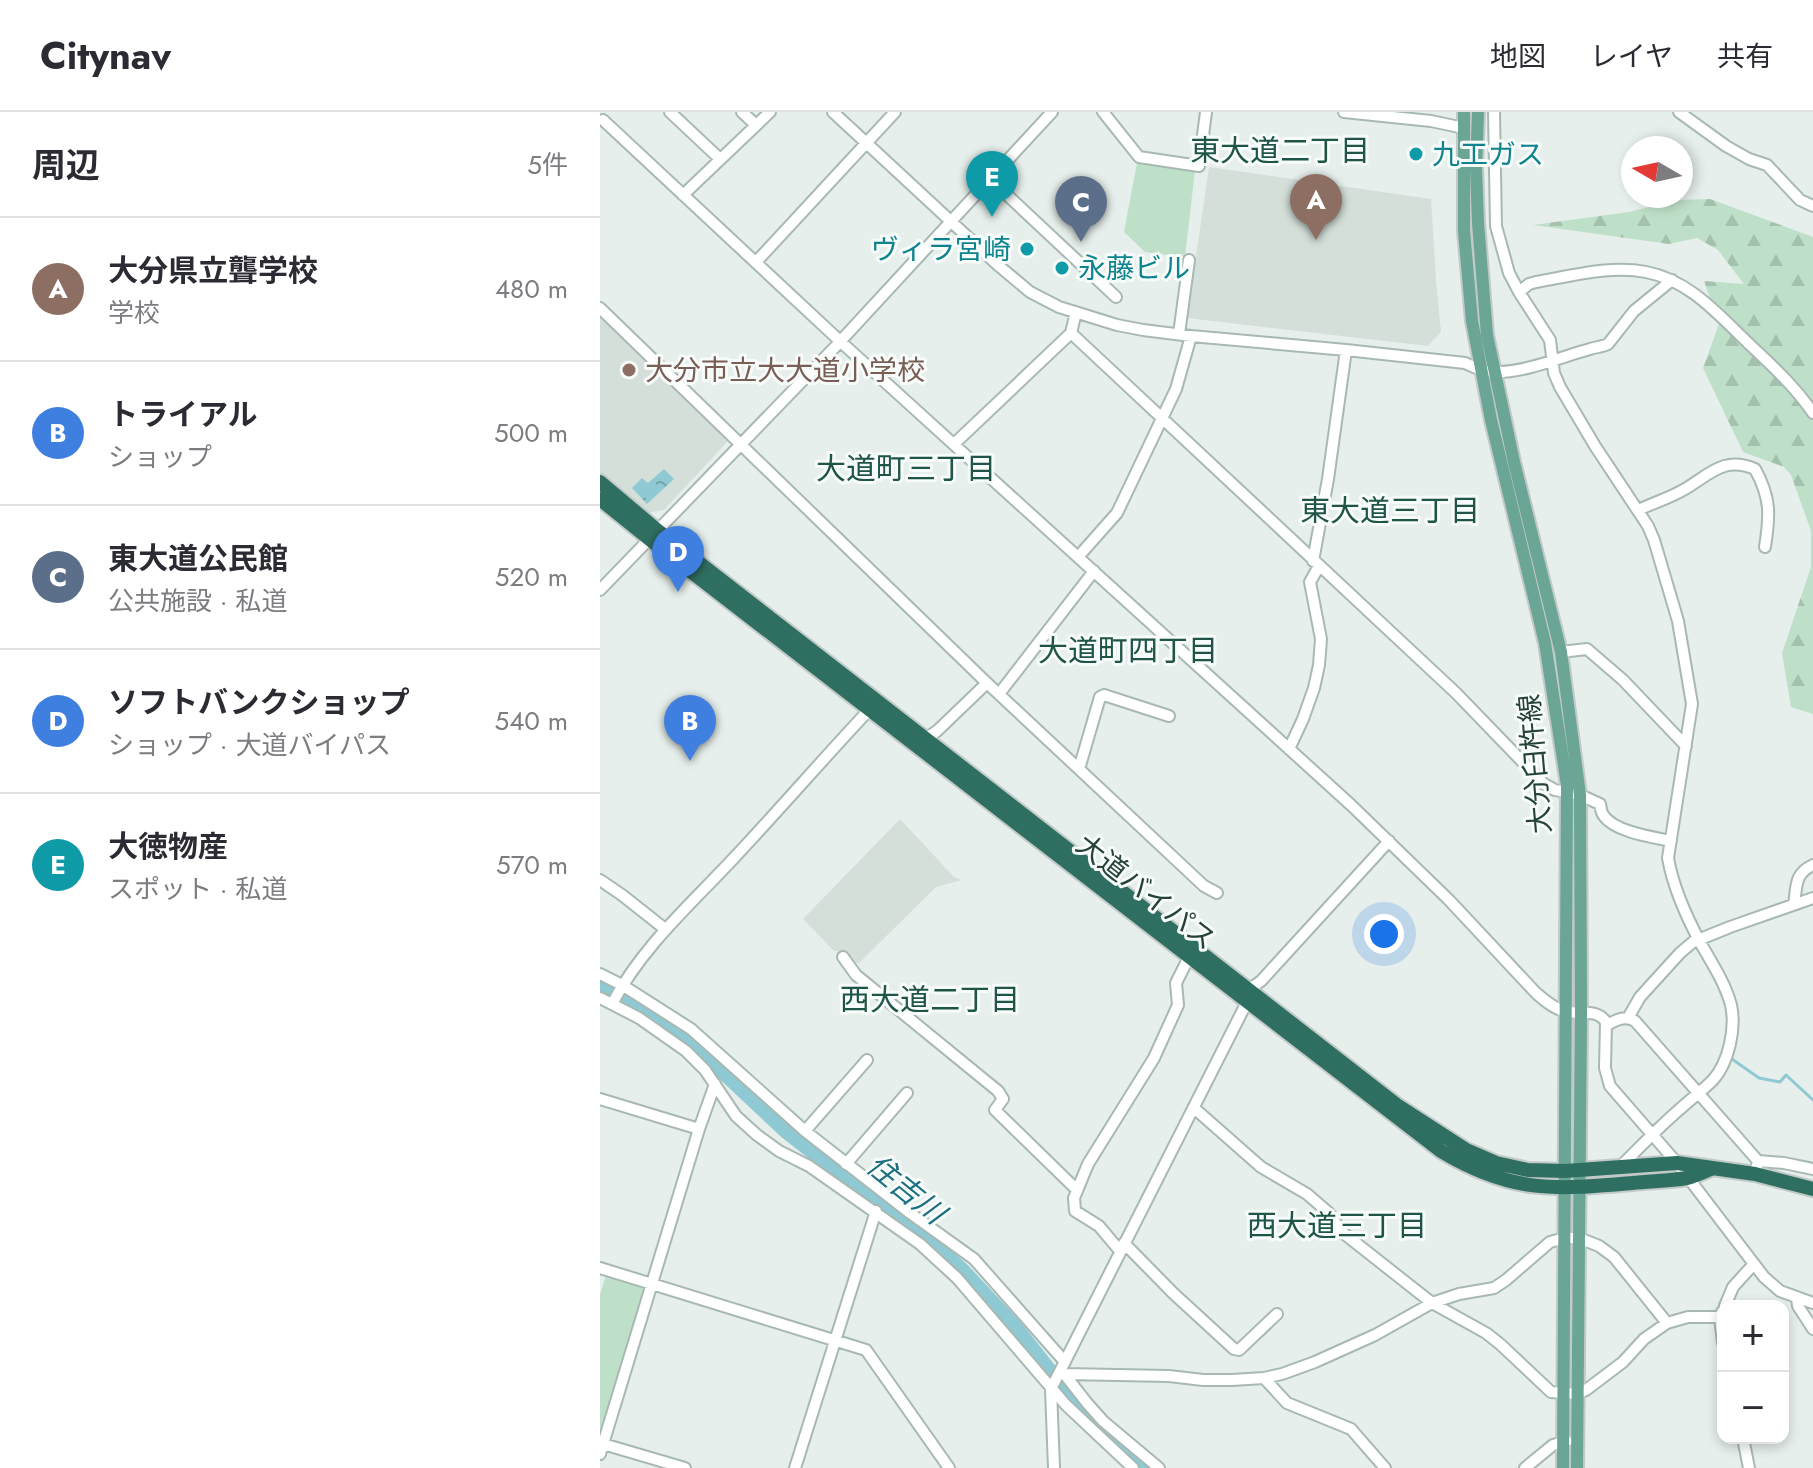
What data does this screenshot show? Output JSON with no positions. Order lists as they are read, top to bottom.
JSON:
{
  "streets": {
    "highway": ["大道バイパス"],
    "main road": ["大分臼杵線"]
  },
  "crossings": [
    ["大分臼杵線", "大道バイパス"]
  ],
  "districts": [
    "東大道二丁目",
    "大道町三丁目",
    "東大道三丁目",
    "大道町四丁目",
    "西大道二丁目",
    "西大道三丁目"
  ],
  "water": ["住吉川"],
  "places": [
    "九工ガス",
    "ヴィラ宮崎",
    "永藤ビル",
    "大分市立大大道小学校"
  ],
  "north": "left",
  "page": {
    "header": "Citynav",
    "nav": ["地図", "レイヤ", "共有"],
    "heading": ["周辺", "5件"],
    "pins": [
      "E",
      "A",
      "C",
      "D",
      "B"
    ],
    "list": [
      {
        "mark": "A",
        "name": "大分県立聾学校",
        "note": "学校",
        "value": "480 m"
      },
      {
        "mark": "B",
        "name": "トライアル",
        "note": "ショップ",
        "value": "500 m"
      },
      {
        "mark": "C",
        "name": "東大道公民館",
        "note": "公共施設 · 私道",
        "value": "520 m"
      },
      {
        "mark": "D",
        "name": "ソフトバンクショップ",
        "note": "ショップ · 大道バイパス",
        "value": "540 m"
      },
      {
        "mark": "E",
        "name": "大徳物産",
        "note": "スポット · 私道",
        "value": "570 m"
      }
    ],
    "map_buttons": ["+", "−"]
  }
}
